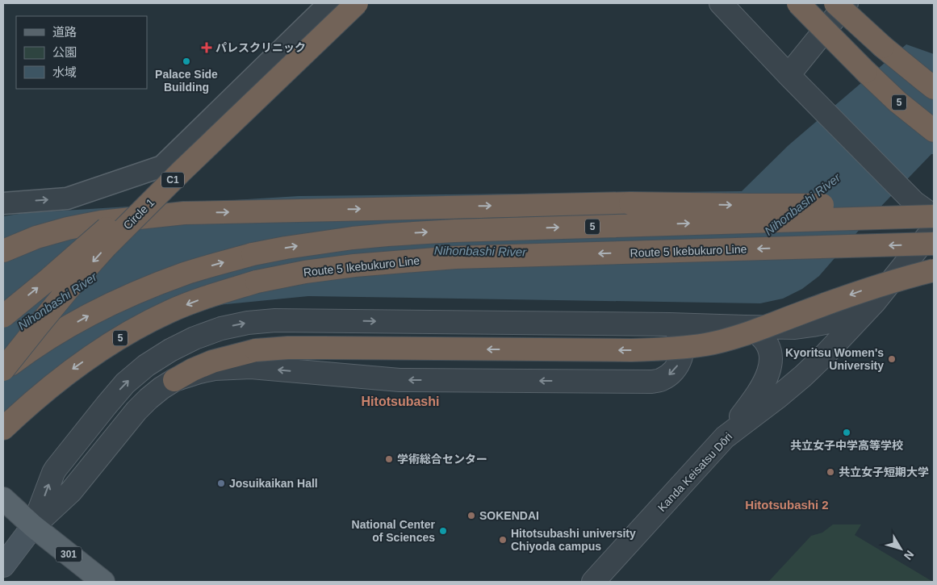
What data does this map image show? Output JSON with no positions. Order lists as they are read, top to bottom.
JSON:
{
  "streets": {
    "highway": [
      "5",
      "C1",
      "Circle 1",
      "Route 5 Ikebukuro Line"
    ],
    "main road": ["301"],
    "street": ["Kanda Keisatsu Dōri"]
  },
  "crossings": [
    ["5", "Circle 1"]
  ],
  "districts": ["Hitotsubashi", "Hitotsubashi 2"],
  "water": ["Nihonbashi River"],
  "places": {
    "health": ["パレスクリニック"],
    "other": [
      "Palace Side Building",
      "Kyoritsu Women's University",
      "共立女子中学高等学校",
      "学術総合センター",
      "共立女子短期大学",
      "Josuikaikan Hall",
      "SOKENDAI",
      "National Center of Sciences",
      "Hitotsubashi university Chiyoda campus"
    ]
  },
  "legend": ["道路", "公園", "水域"],
  "north": "bottom right"
}
